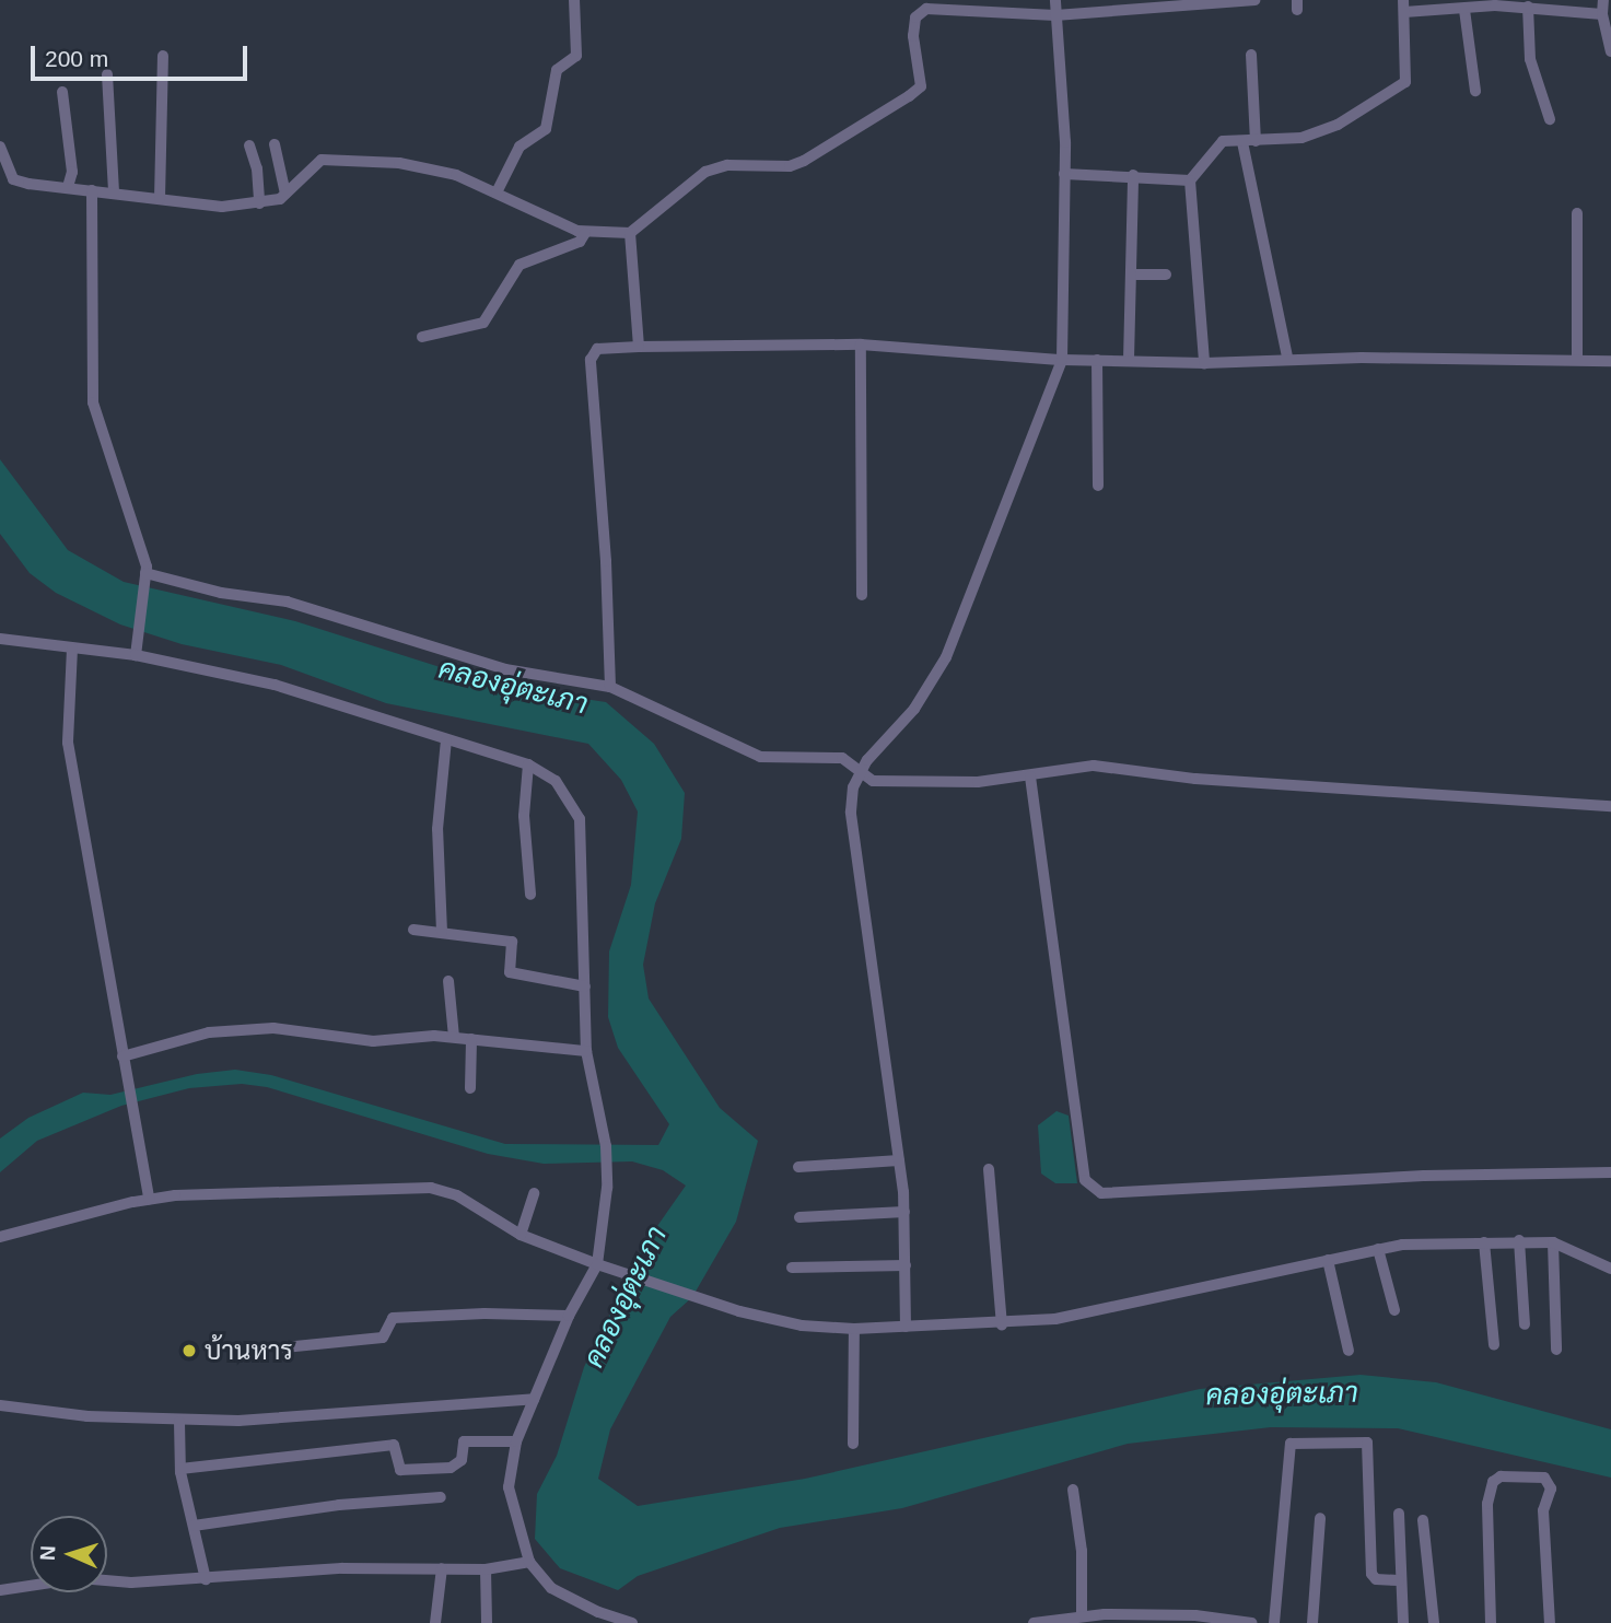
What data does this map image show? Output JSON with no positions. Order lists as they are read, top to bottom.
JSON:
{
  "water": ["คลองอุ่ตะเภา"],
  "places": ["บ้านหาร"],
  "scale_bar": "200 m",
  "north": "left"
}
